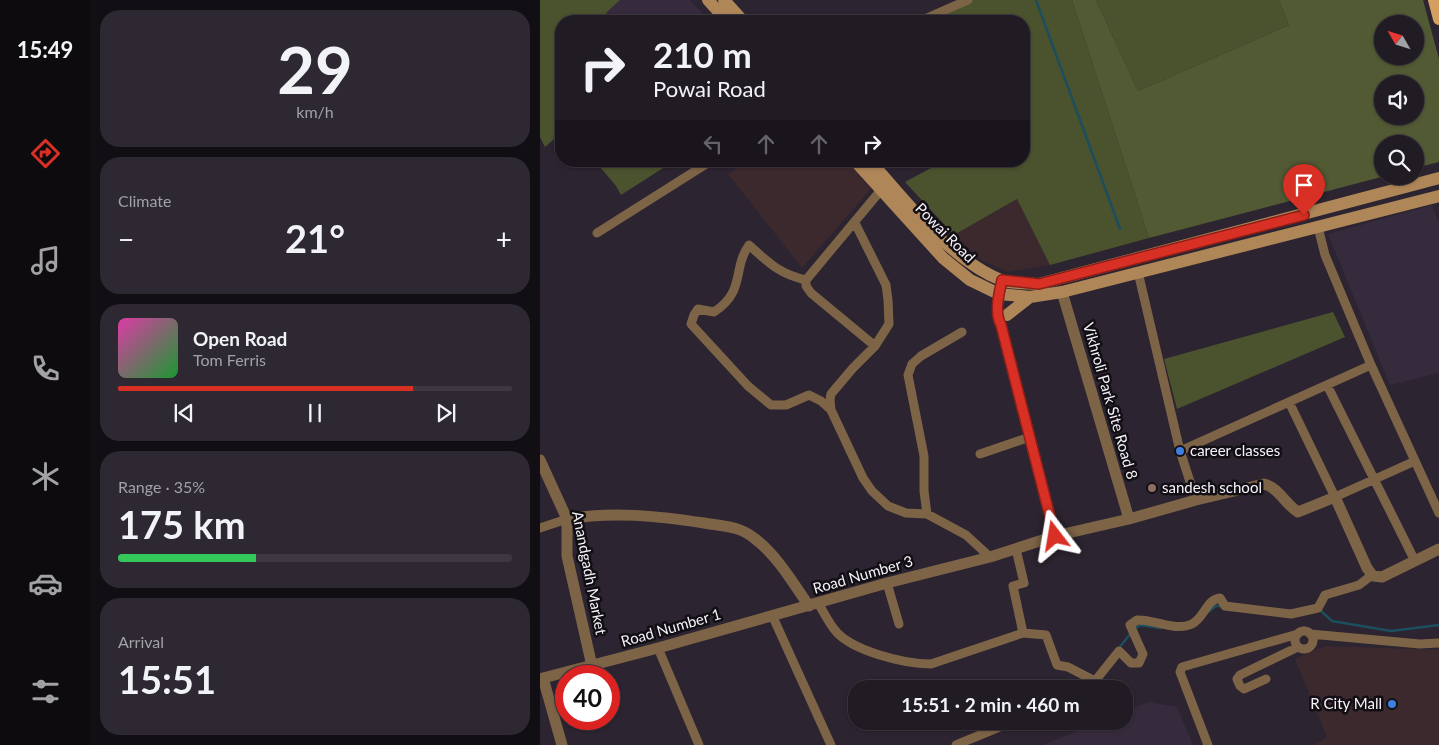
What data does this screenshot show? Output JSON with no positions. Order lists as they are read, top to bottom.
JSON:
{
  "streets": {
    "main road": ["Powai Road"],
    "street": [
      "Vikhroli Park Site Road 8",
      "Anandgadh Market",
      "Road Number 3",
      "Road Number 1"
    ]
  },
  "crossings": [
    ["Powai Road", "Vikhroli Park Site Road 8"],
    ["Vikhroli Park Site Road 8", "Road Number 3"],
    ["Anandgadh Market", "Road Number 3"],
    ["Road Number 3", "Road Number 1"]
  ],
  "places": ["career classes", "sandesh school", "R City Mall"],
  "north": "top left",
  "page": {
    "tabs": "15:49",
    "tile": [
      ["29", "km/h"],
      "Climate",
      ["Range · 35%", "175 km"],
      ["Arrival", "15:51"]
    ],
    "turn": ["210 m", "Powai Road"],
    "heat": ["−", "21°", "+"],
    "song": ["Open Road", "Tom Ferris"],
    "limit": "40",
    "trip": "15:51 · 2 min · 460 m"
  }
}
